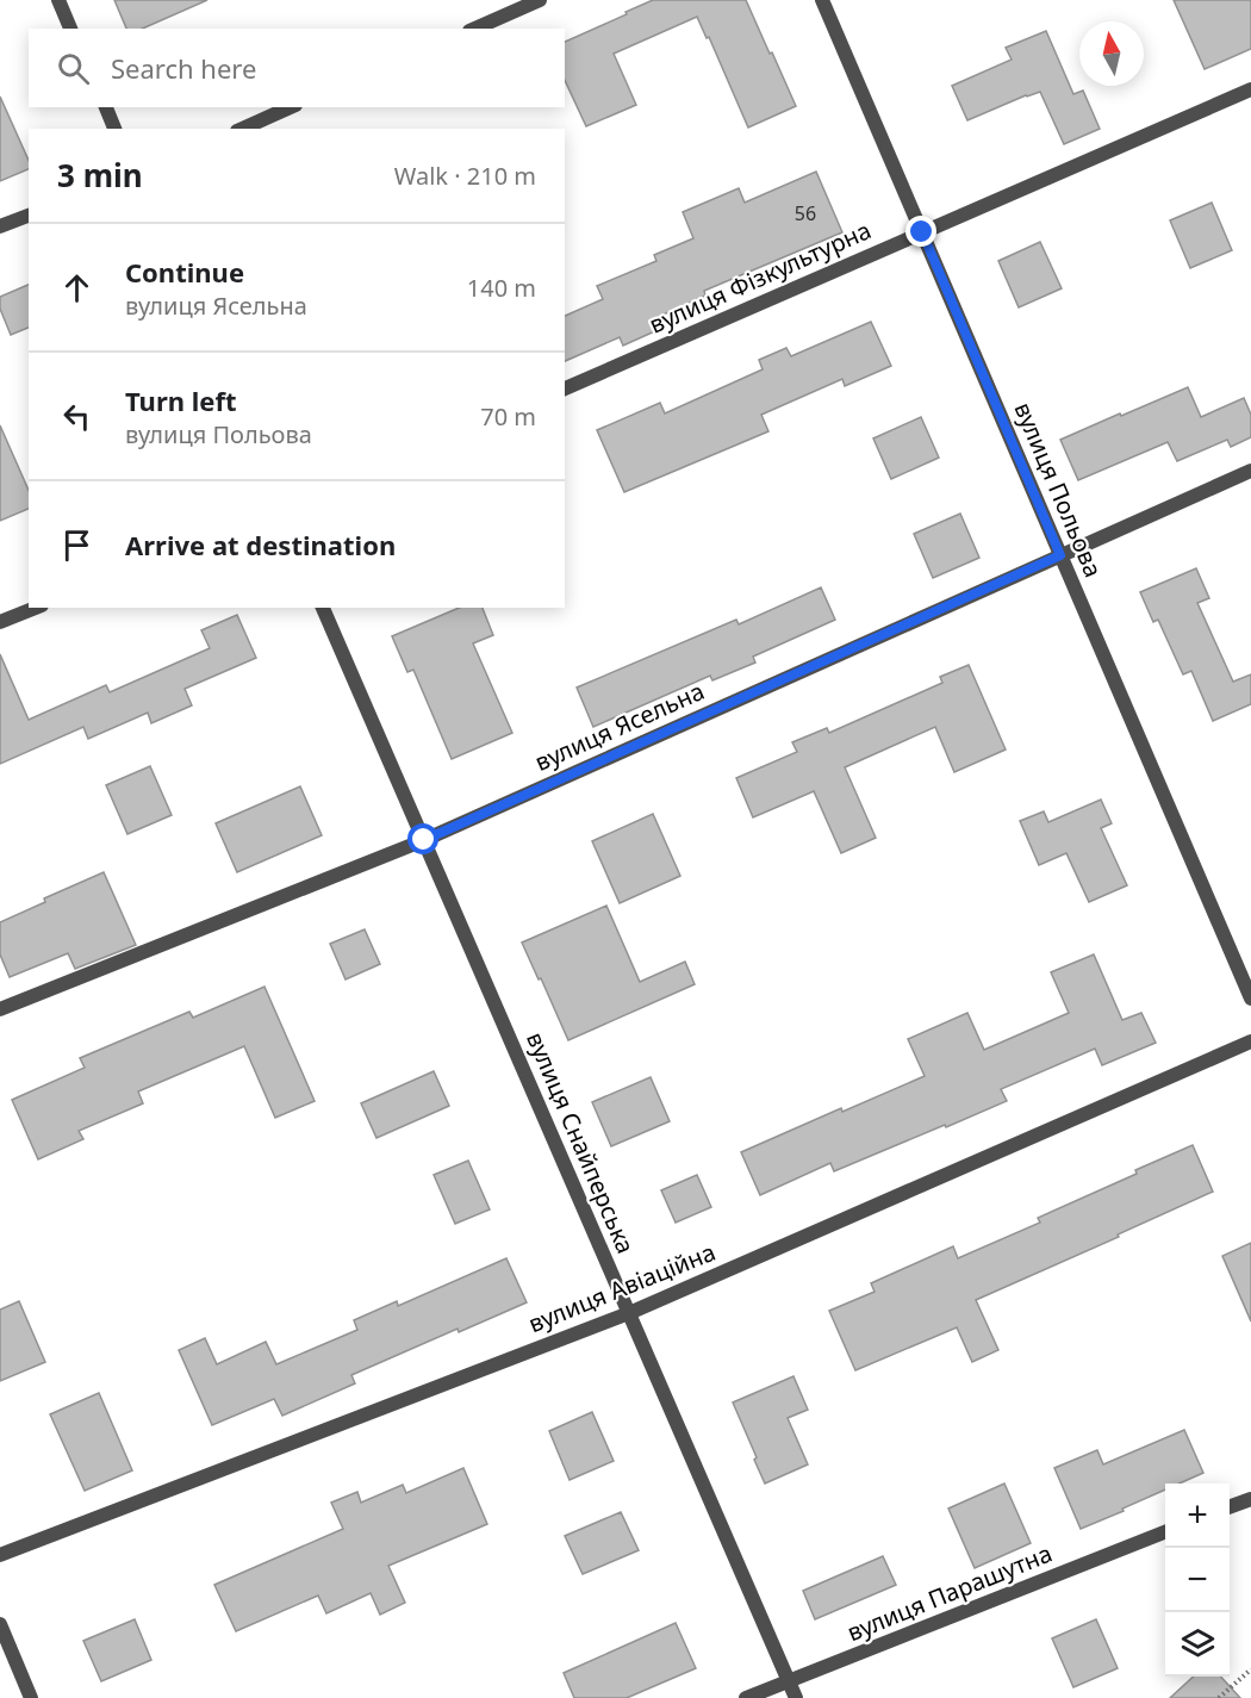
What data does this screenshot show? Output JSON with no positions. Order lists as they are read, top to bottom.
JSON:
{
  "streets": {
    "street": [
      "вулиця Фізкультурна",
      "вулиця Польова",
      "вулиця Ясельна",
      "вулиця Снайперська",
      "вулиця Авіаційна",
      "вулиця Парашутна"
    ]
  },
  "crossings": [
    ["вулиця Фізкультурна", "вулиця Польова"],
    ["вулиця Польова", "вулиця Ясельна"],
    ["вулиця Ясельна", "вулиця Снайперська"],
    ["вулиця Снайперська", "вулиця Авіаційна"],
    ["вулиця Снайперська", "вулиця Парашутна"]
  ],
  "house_numbers": ["56"],
  "north": "top",
  "page": {
    "search": "Search here",
    "heading": ["3 min", "Walk · 210 m"],
    "list": [
      ["Continue", "вулиця Ясельна", "140 m"],
      ["Turn left", "вулиця Польова", "70 m"],
      "Arrive at destination"
    ],
    "map_buttons": ["+", "−"]
  }
}
